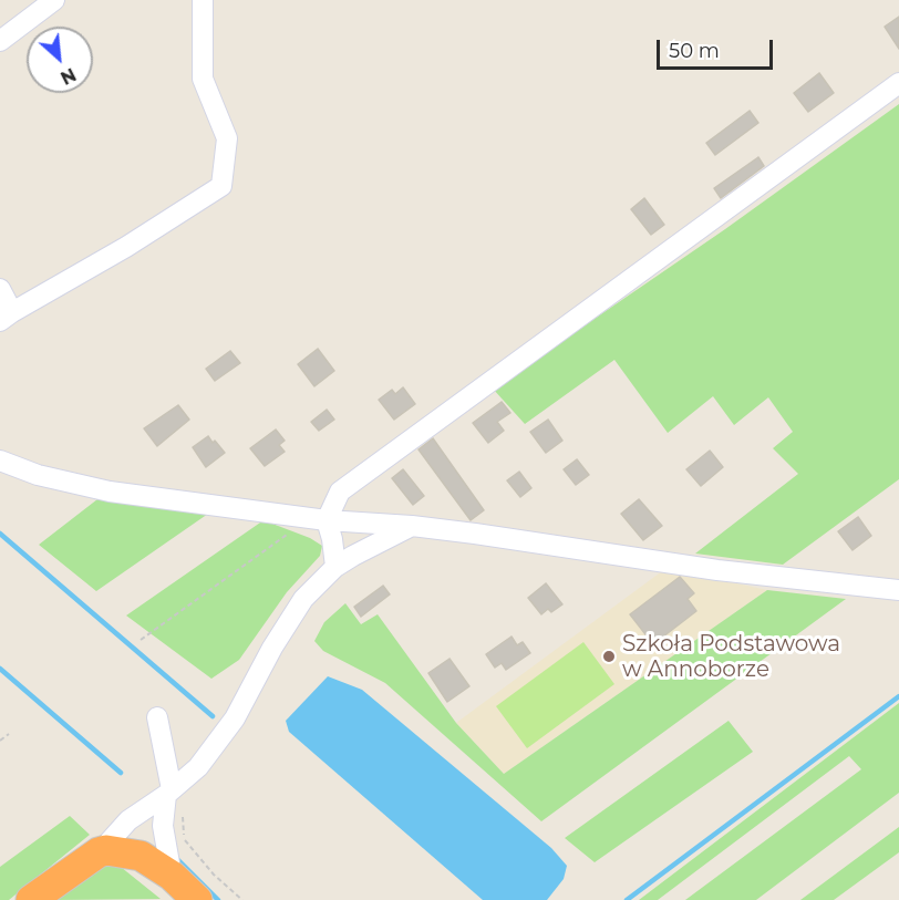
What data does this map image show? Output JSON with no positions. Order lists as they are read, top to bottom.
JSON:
{
  "places": ["Szkoła Podstawowa w Annoborze"],
  "scale_bar": "50 m",
  "north": "bottom right"
}
